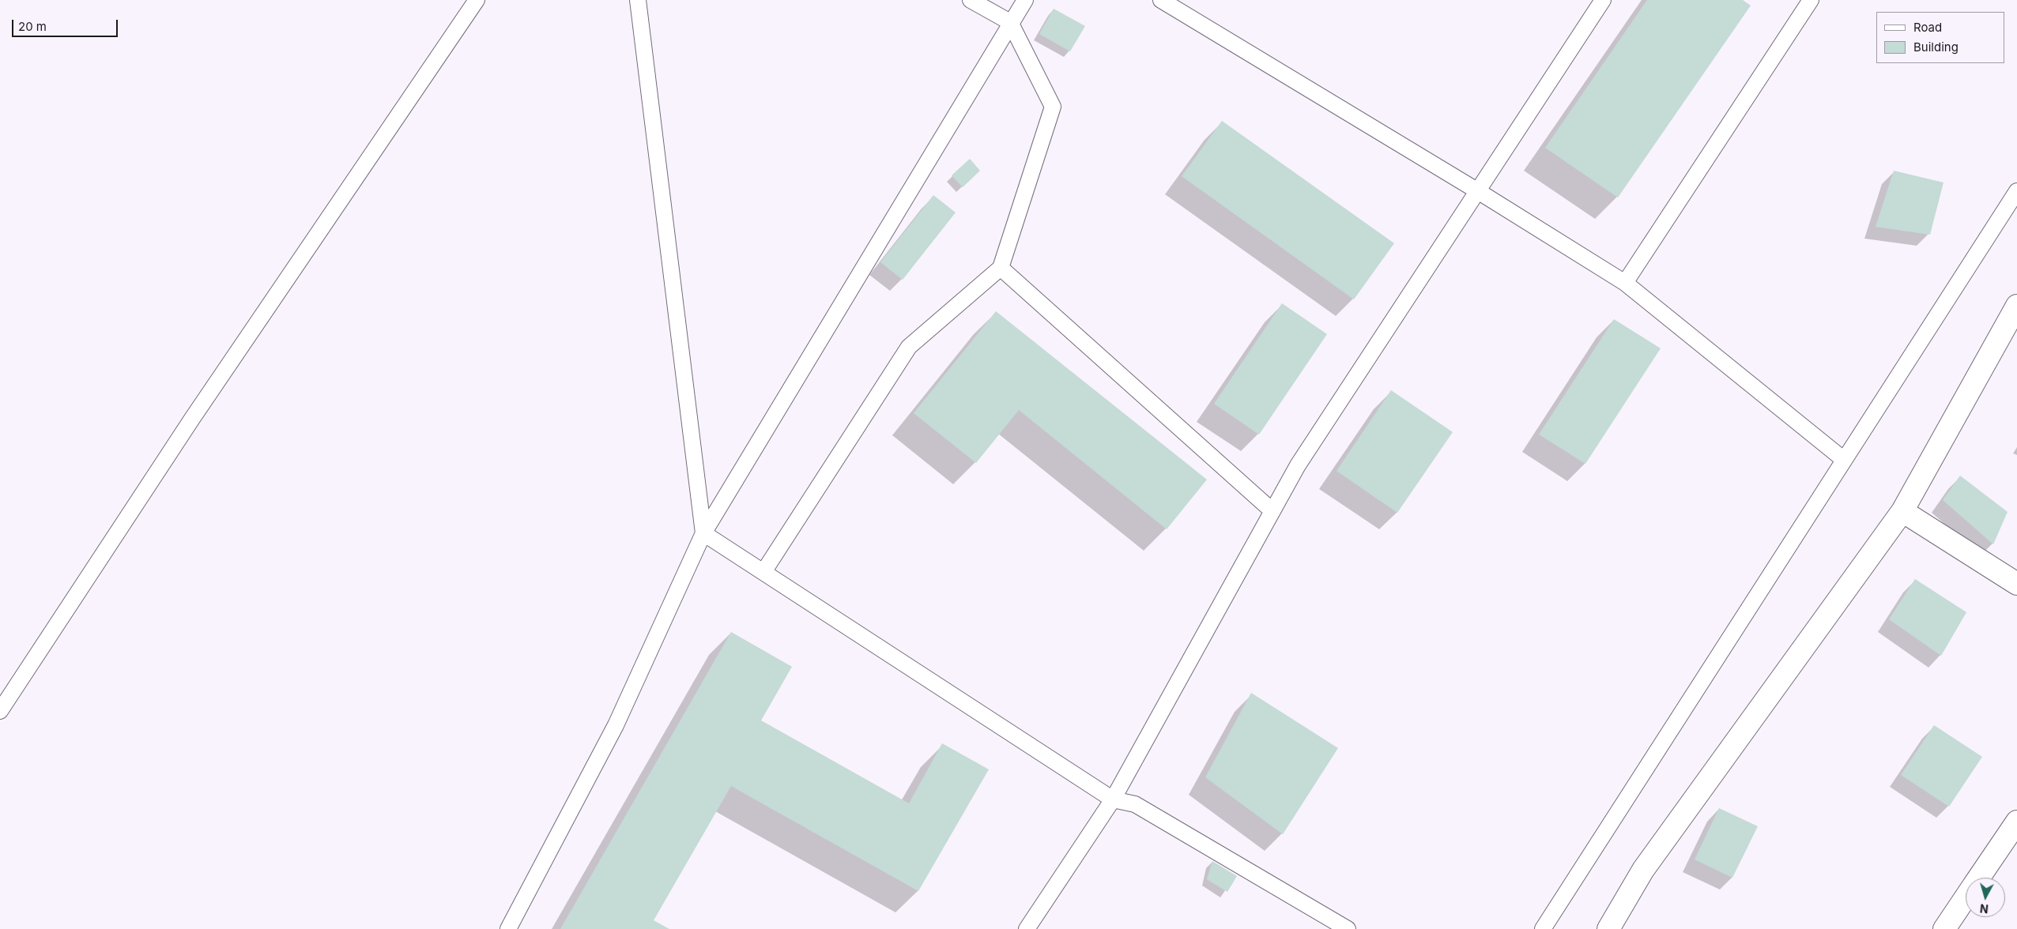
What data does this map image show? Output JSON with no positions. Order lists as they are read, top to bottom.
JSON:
{
  "legend": ["Road", "Building"],
  "scale_bar": "20 m",
  "north": "bottom"
}
